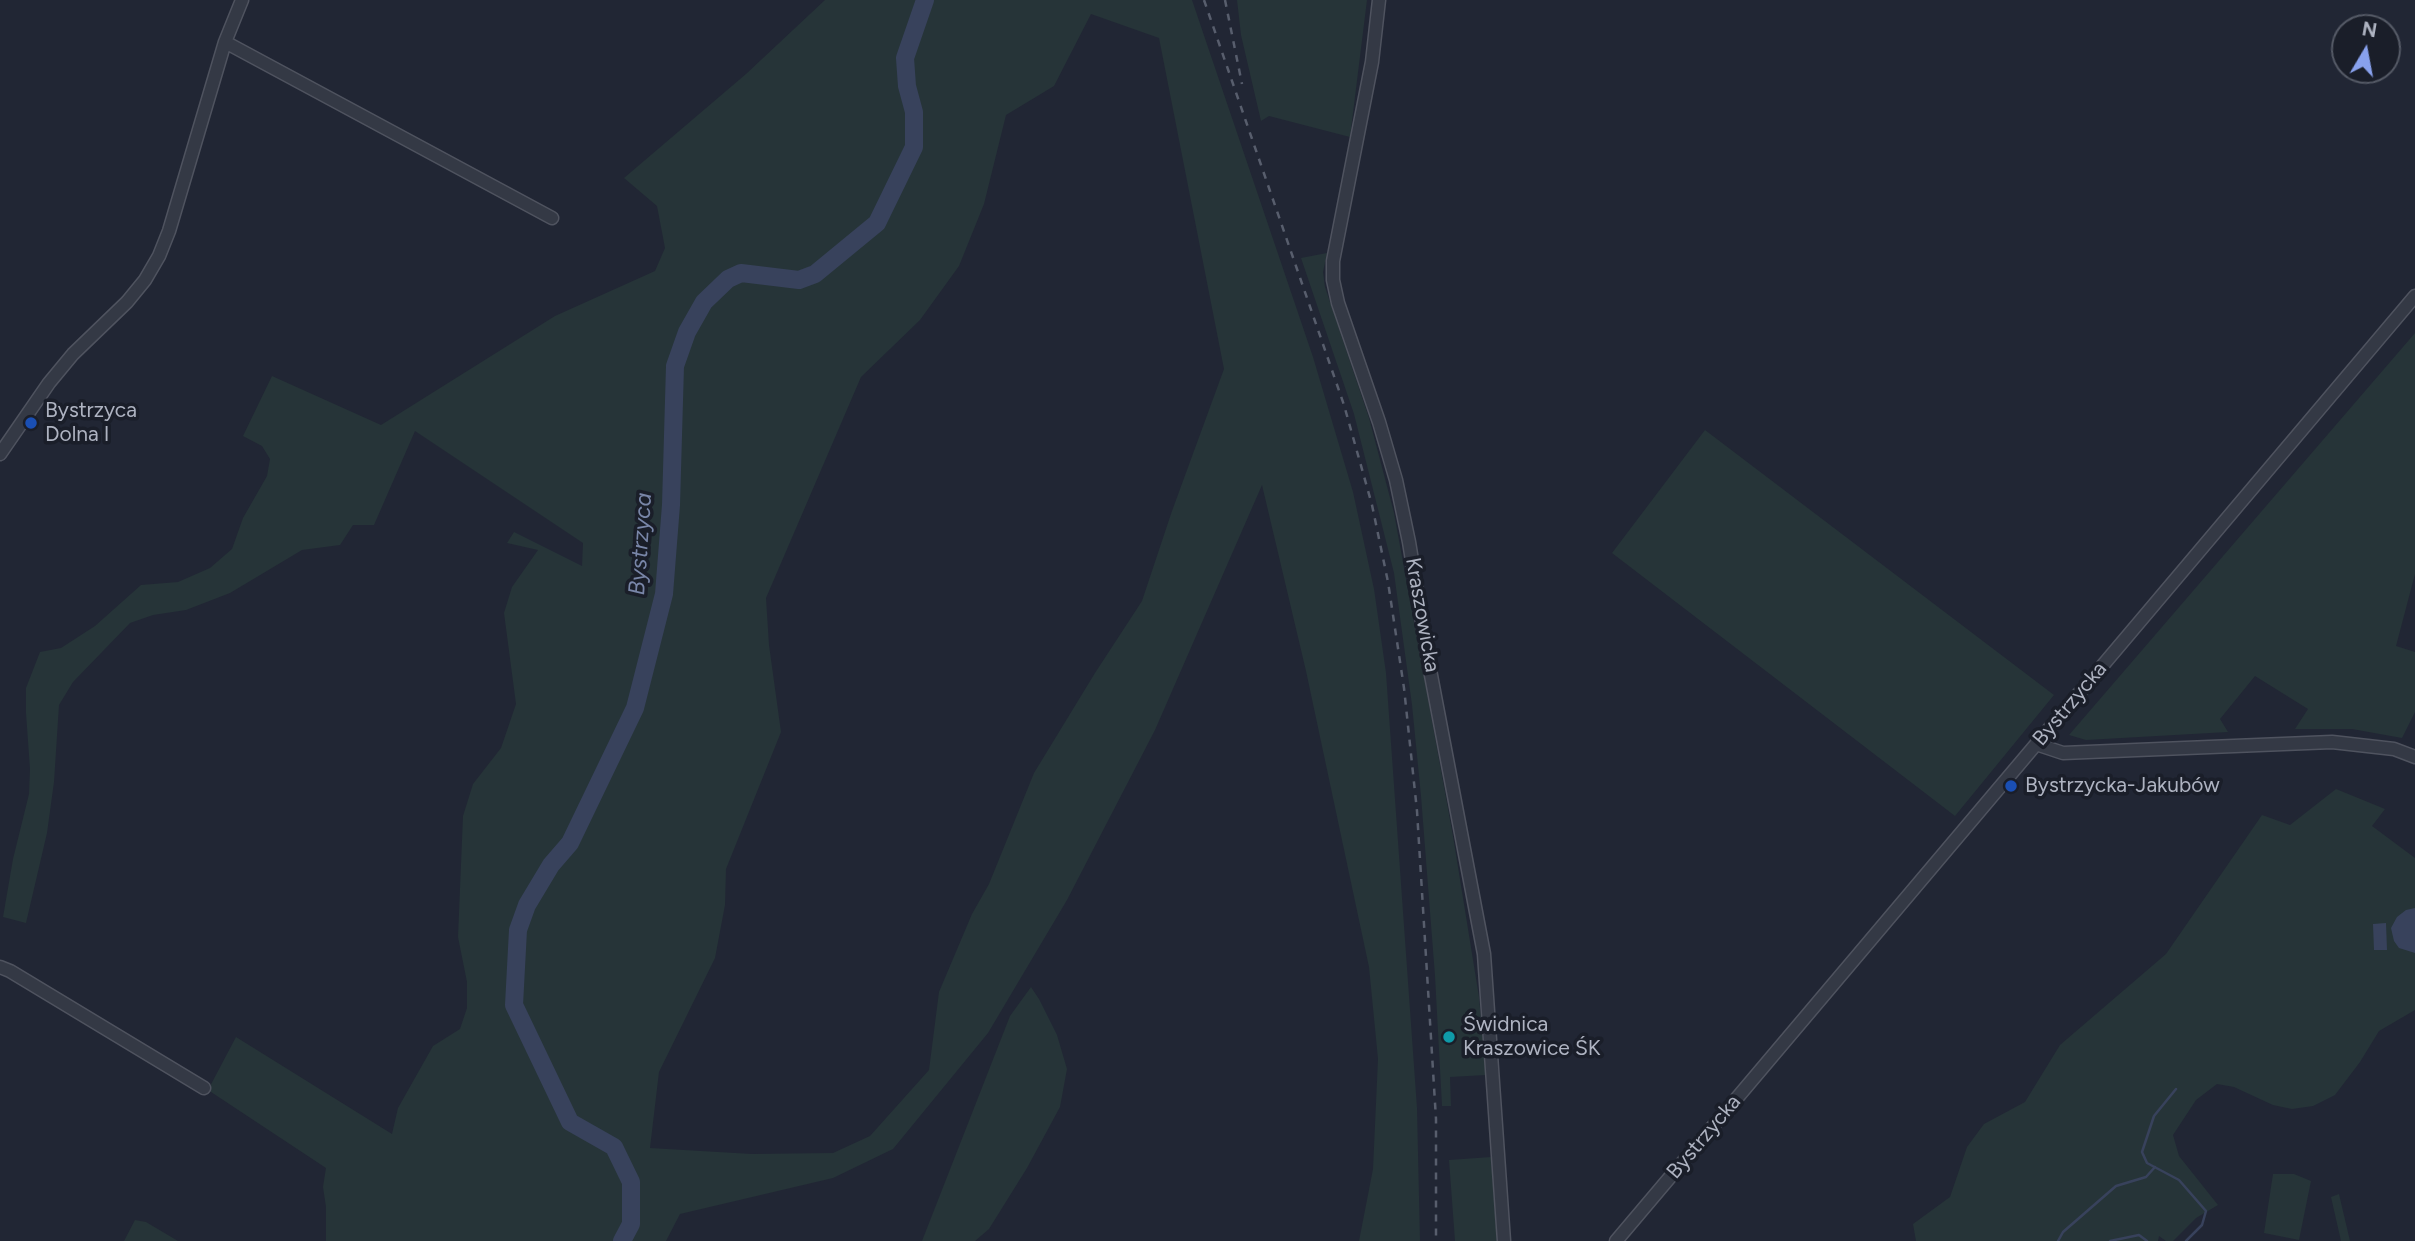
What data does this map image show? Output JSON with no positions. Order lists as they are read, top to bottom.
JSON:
{
  "streets": {
    "street": ["Kraszowicka", "Bystrzycka"]
  },
  "water": ["Bystrzyca"],
  "places": ["Bystrzyca Dolna I", "Bystrzycka-Jakubów", "Świdnica Kraszowice ŚK"],
  "north": "top"
}
